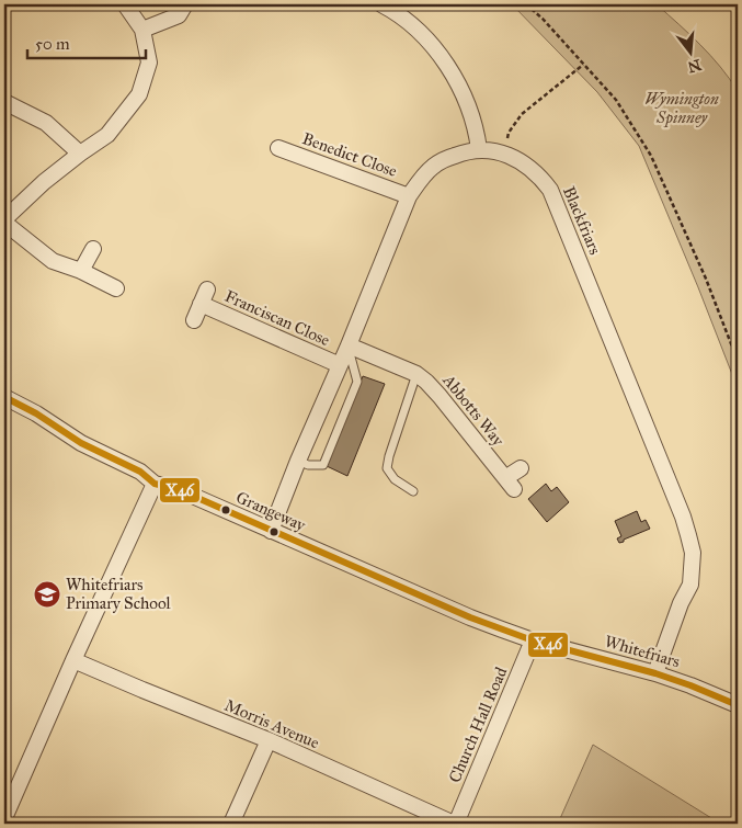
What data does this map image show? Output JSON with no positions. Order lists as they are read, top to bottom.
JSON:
{
  "streets": {
    "street": [
      "Benedict Close",
      "Blackfriars",
      "Franciscan Close",
      "Abbotts Way",
      "Grangeway",
      "Whitefriars",
      "Morris Avenue",
      "Church Hall Road"
    ]
  },
  "crossings": [
    ["Benedict Close", "Blackfriars"],
    ["Blackfriars", "Franciscan Close"],
    ["Blackfriars", "Abbotts Way"],
    ["Blackfriars", "Grangeway"],
    ["Blackfriars", "Whitefriars"],
    ["Grangeway", "Whitefriars"],
    ["Grangeway", "Church Hall Road"],
    ["Whitefriars", "Church Hall Road"],
    ["Morris Avenue", "Church Hall Road"]
  ],
  "parks": ["Wymington Spinney"],
  "places": {
    "school or university": ["Whitefriars Primary School"]
  },
  "lines": ["transit line X46"],
  "scale_bar": "50 m",
  "north": "bottom"
}
